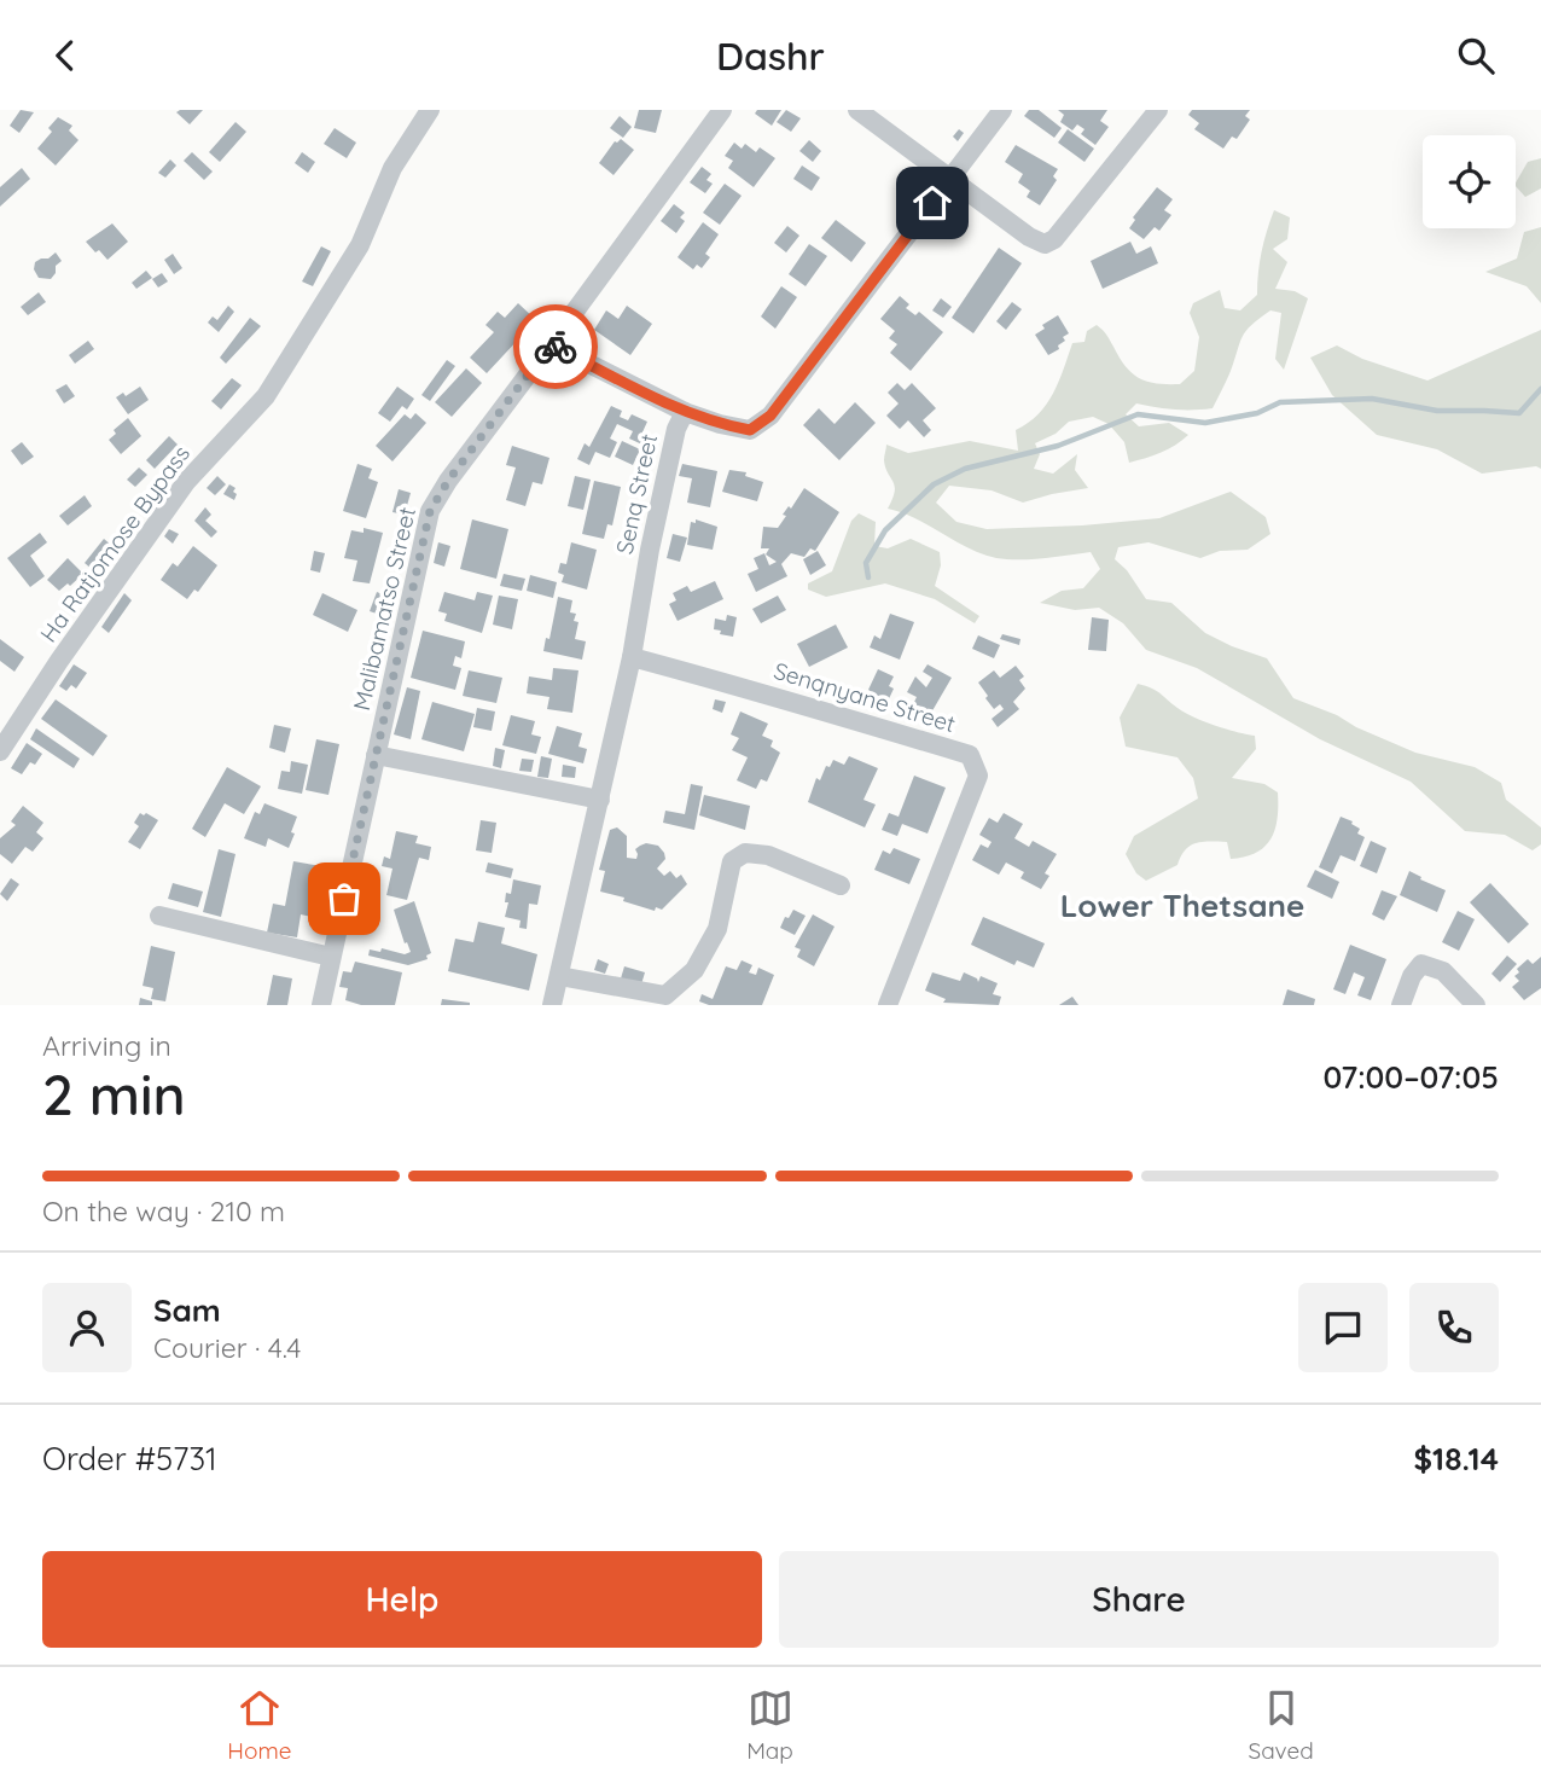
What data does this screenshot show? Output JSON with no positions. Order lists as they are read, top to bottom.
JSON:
{
  "streets": {
    "street": [
      "Senq Street",
      "Ha Ratjomose Bypass",
      "Malibamatso Street",
      "Senqnyane Street"
    ]
  },
  "crossings": [
    ["Senq Street", "Senqnyane Street"]
  ],
  "districts": ["Lower Thetsane"],
  "page": {
    "header": "Dashr",
    "heading": ["2 min", "Arriving in", "07:00–07:05"],
    "panel": [
      "Sam",
      "Courier · 4.4",
      "Order #5731",
      "$18.14"
    ],
    "bar": "On the way · 210 m",
    "buttons": ["Help", "Share"],
    "tabs": ["Home", "Map", "Saved"]
  }
}
